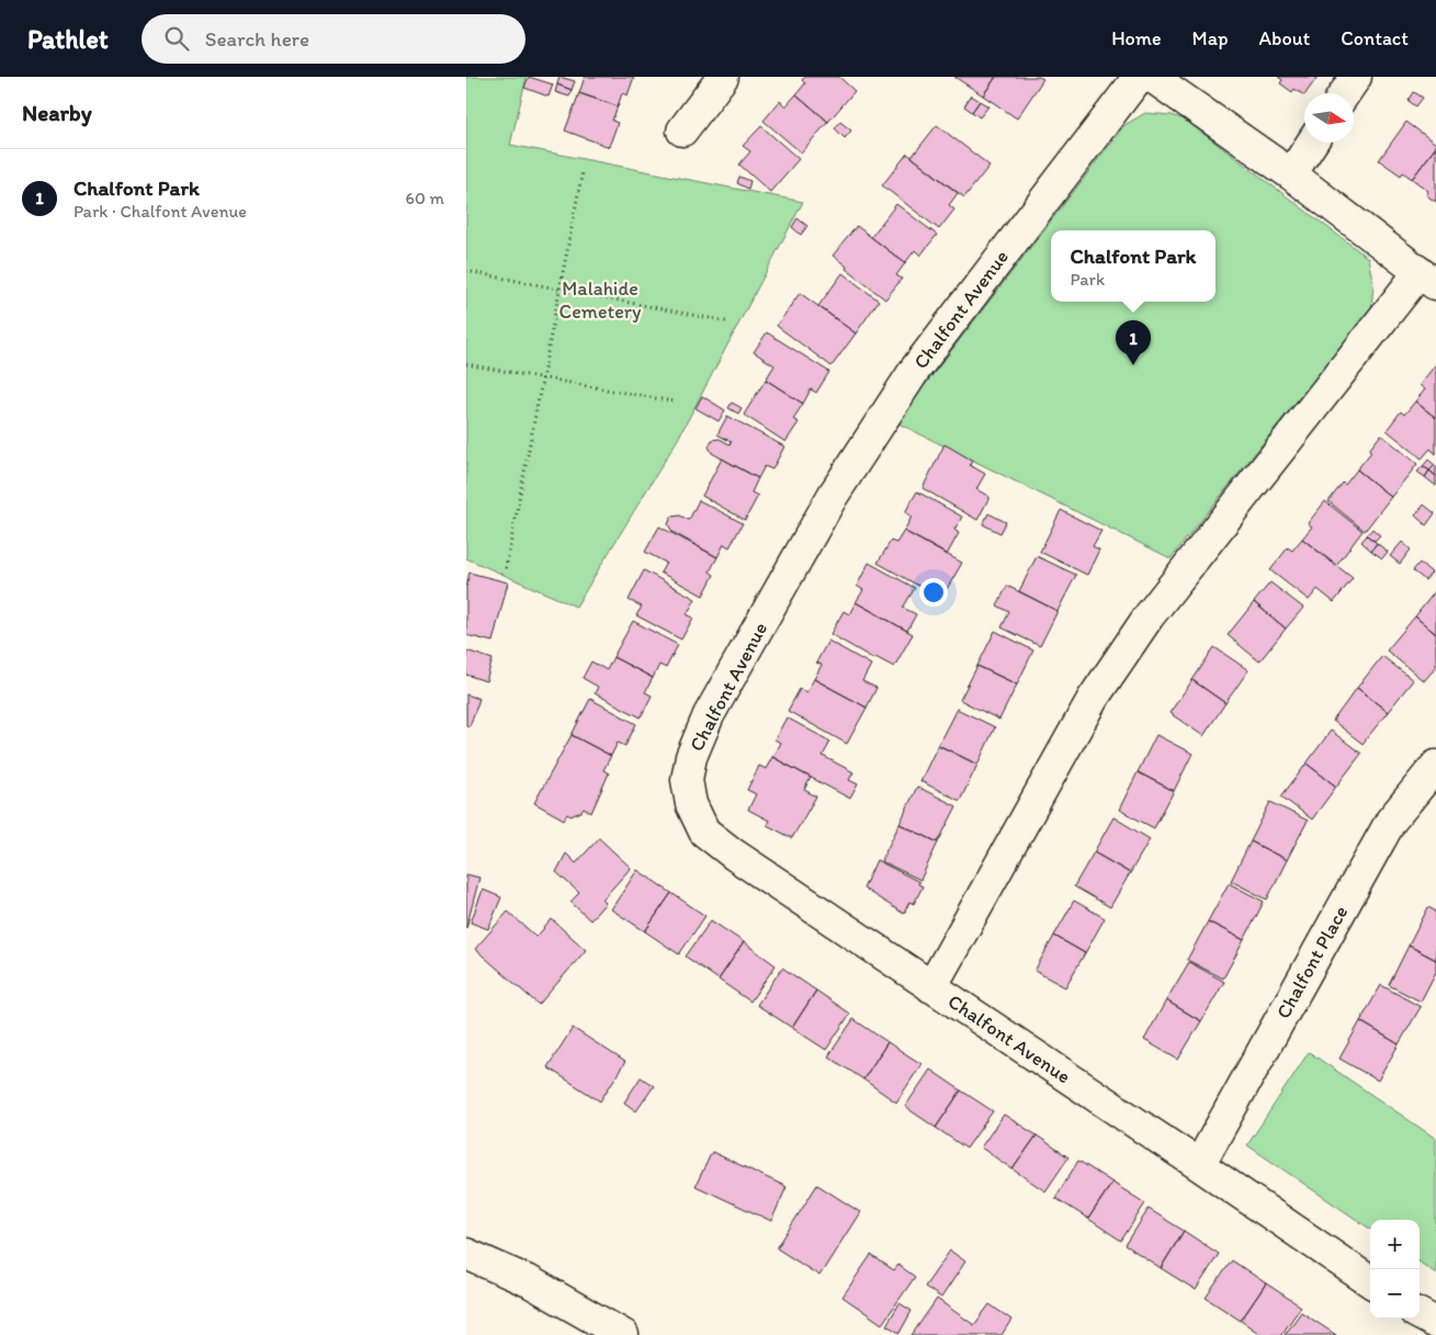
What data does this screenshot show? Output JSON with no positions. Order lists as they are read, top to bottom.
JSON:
{
  "streets": {
    "street": ["Chalfont Avenue", "Chalfont Place"]
  },
  "crossings": [
    ["Chalfont Avenue", "Chalfont Place"]
  ],
  "parks": ["Malahide Cemetery"],
  "north": "right",
  "page": {
    "header": "Pathlet",
    "search": "Search here",
    "nav": [
      "Home",
      "Map",
      "About",
      "Contact"
    ],
    "heading": "Nearby",
    "list": [
      {
        "mark": "1",
        "name": "Chalfont Park",
        "note": "Park · Chalfont Avenue",
        "value": "60 m"
      }
    ],
    "popup": ["Chalfont Park", "Park"],
    "pins": "1",
    "map_buttons": ["+", "−"]
  }
}
